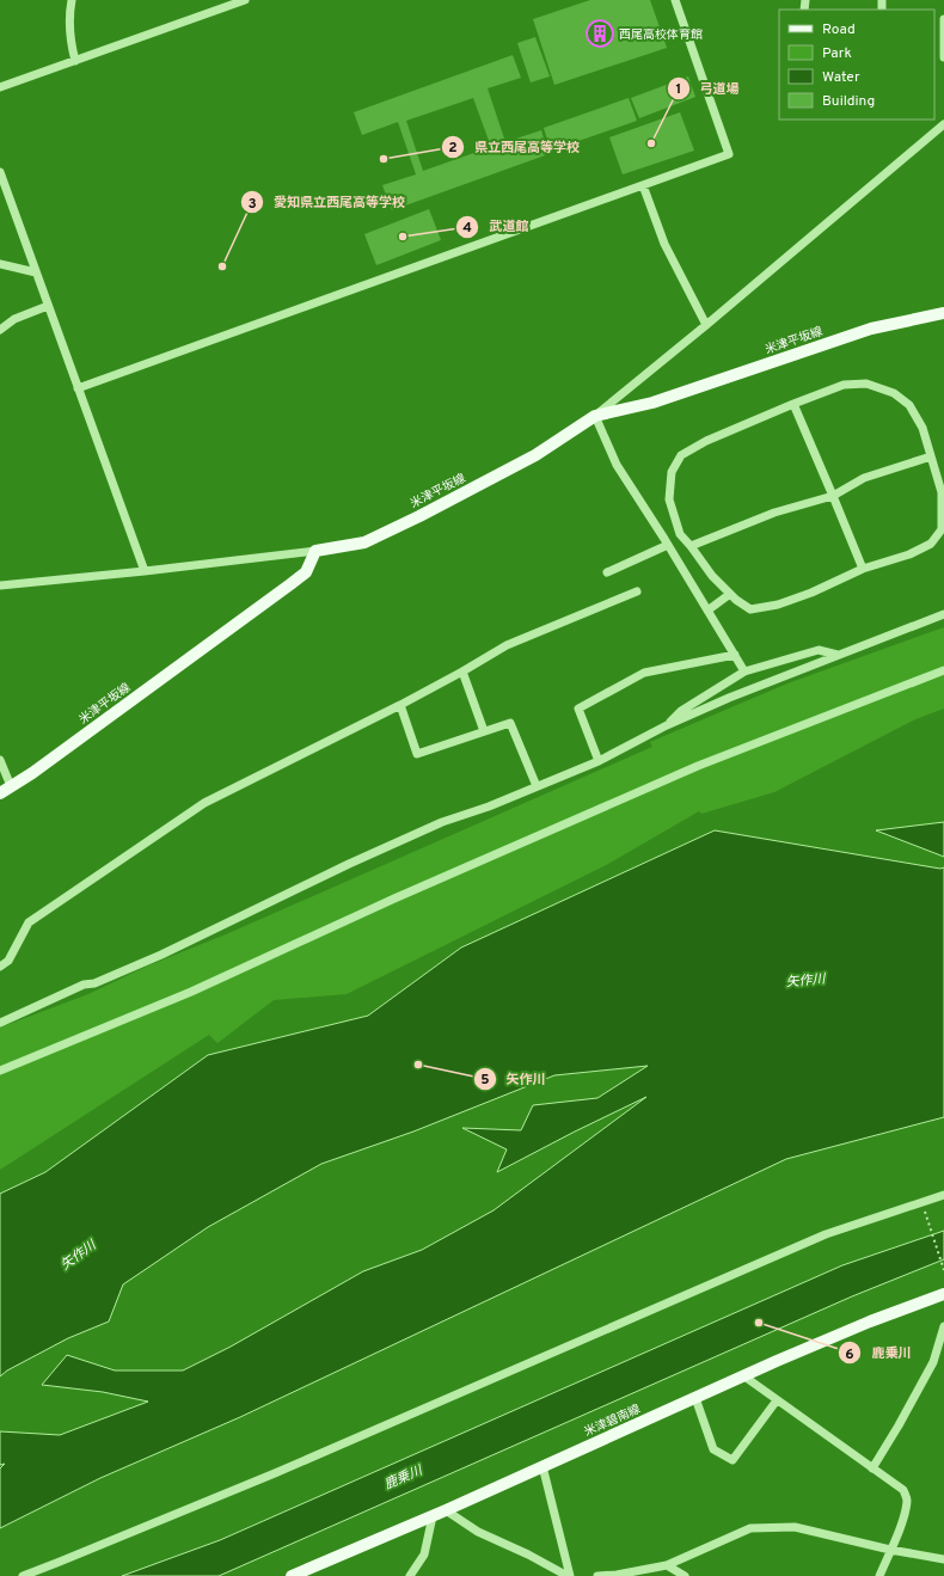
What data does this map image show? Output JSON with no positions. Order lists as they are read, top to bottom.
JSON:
{
  "streets": {
    "main road": ["米津平坂線", "米津碧南線"]
  },
  "water": ["矢作川", "鹿乗川"],
  "places": {
    "building": ["西尾高校体育館"],
    "other": [
      "弓道場",
      "県立西尾高等学校",
      "武道館",
      "愛知県立西尾高等学校",
      "矢作川",
      "鹿乗川"
    ]
  },
  "legend": [
    "Road",
    "Park",
    "Water",
    "Building"
  ]
}
